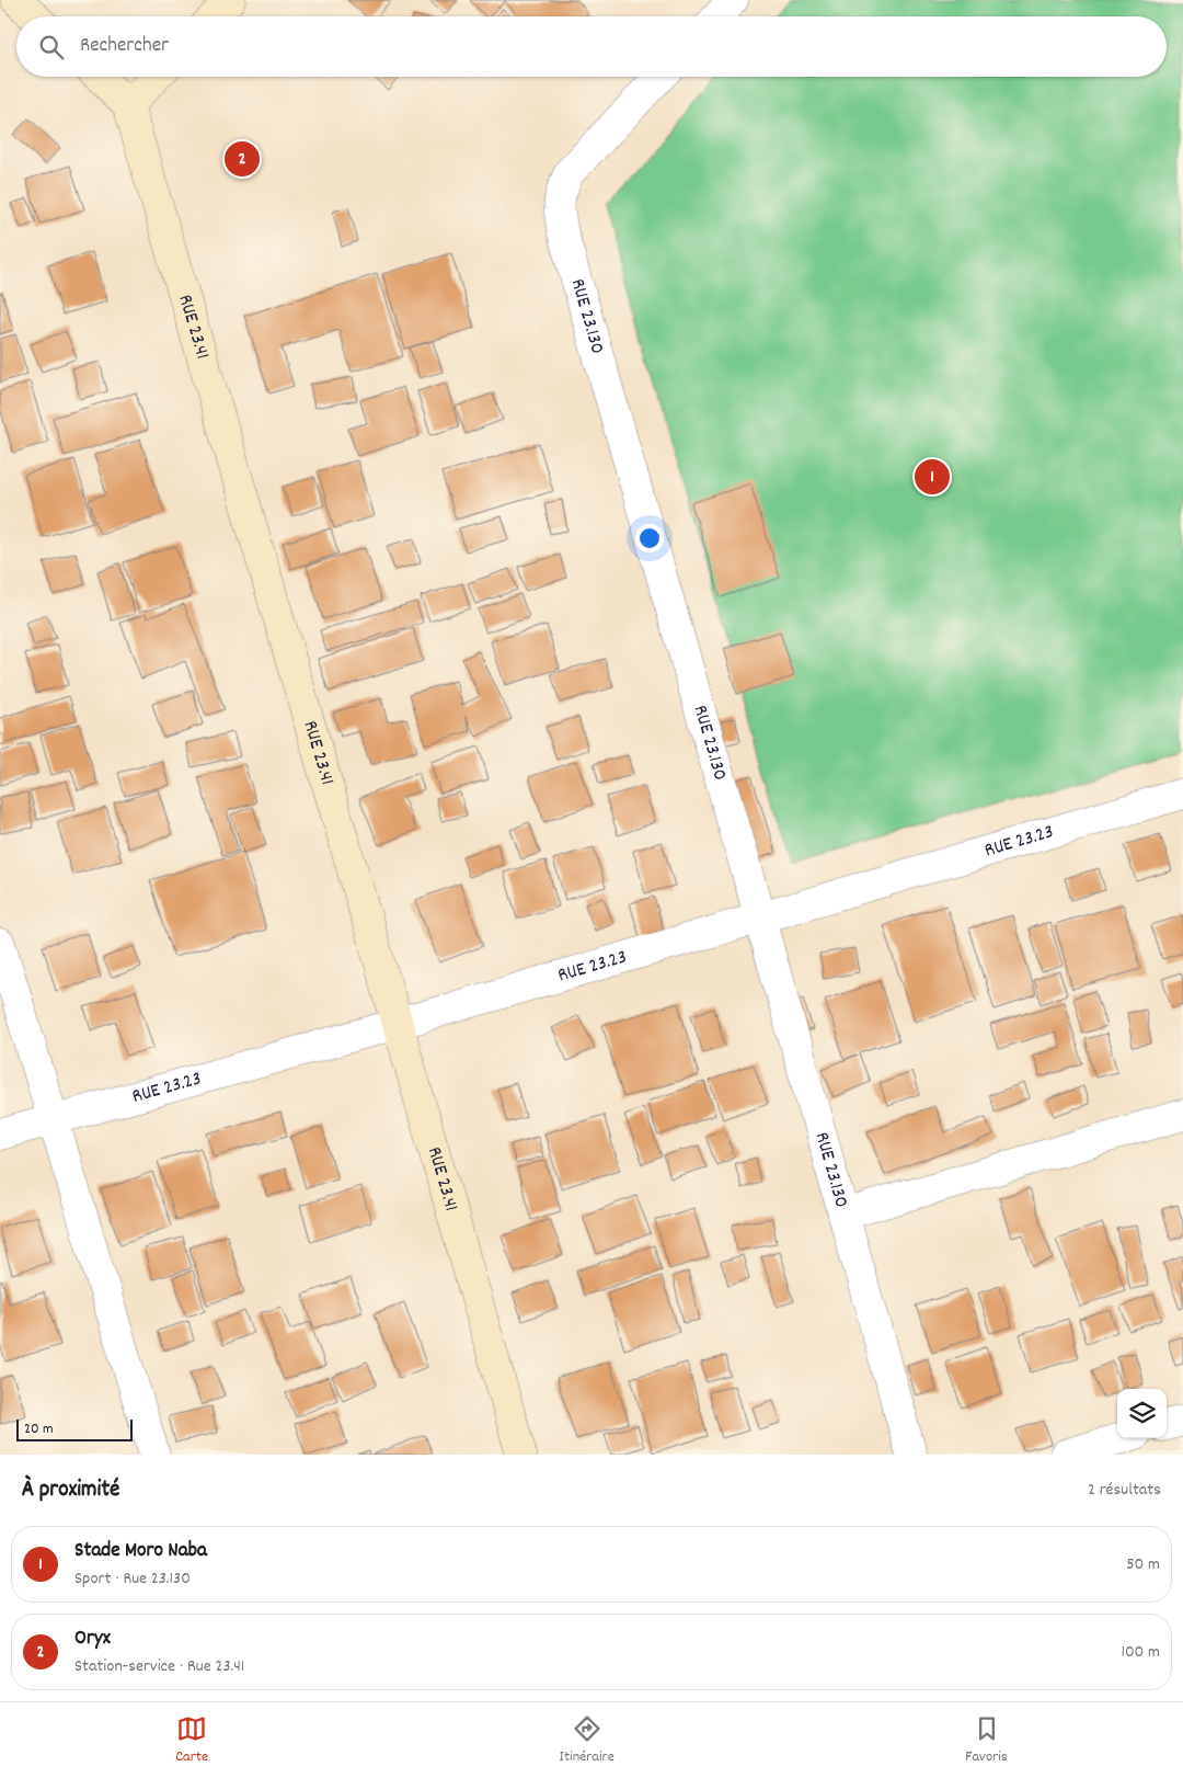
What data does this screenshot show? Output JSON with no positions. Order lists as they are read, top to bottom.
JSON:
{
  "streets": {
    "street": ["RUE 23.130", "RUE 23.41", "RUE 23.23"]
  },
  "crossings": [
    ["RUE 23.130", "RUE 23.23"],
    ["RUE 23.41", "RUE 23.23"]
  ],
  "scale_bar": "20 m",
  "page": {
    "search": "Rechercher",
    "pins": ["2", "1"],
    "scale": "20 m",
    "heading": ["À proximité", "2 résultats"],
    "list": [
      {
        "mark": "1",
        "name": "Stade Moro Naba",
        "note": "Sport · Rue 23.130",
        "value": "50 m"
      },
      {
        "mark": "2",
        "name": "Oryx",
        "note": "Station-service · Rue 23.41",
        "value": "100 m"
      }
    ],
    "nav": ["Carte", "Itinéraire", "Favoris"]
  }
}
